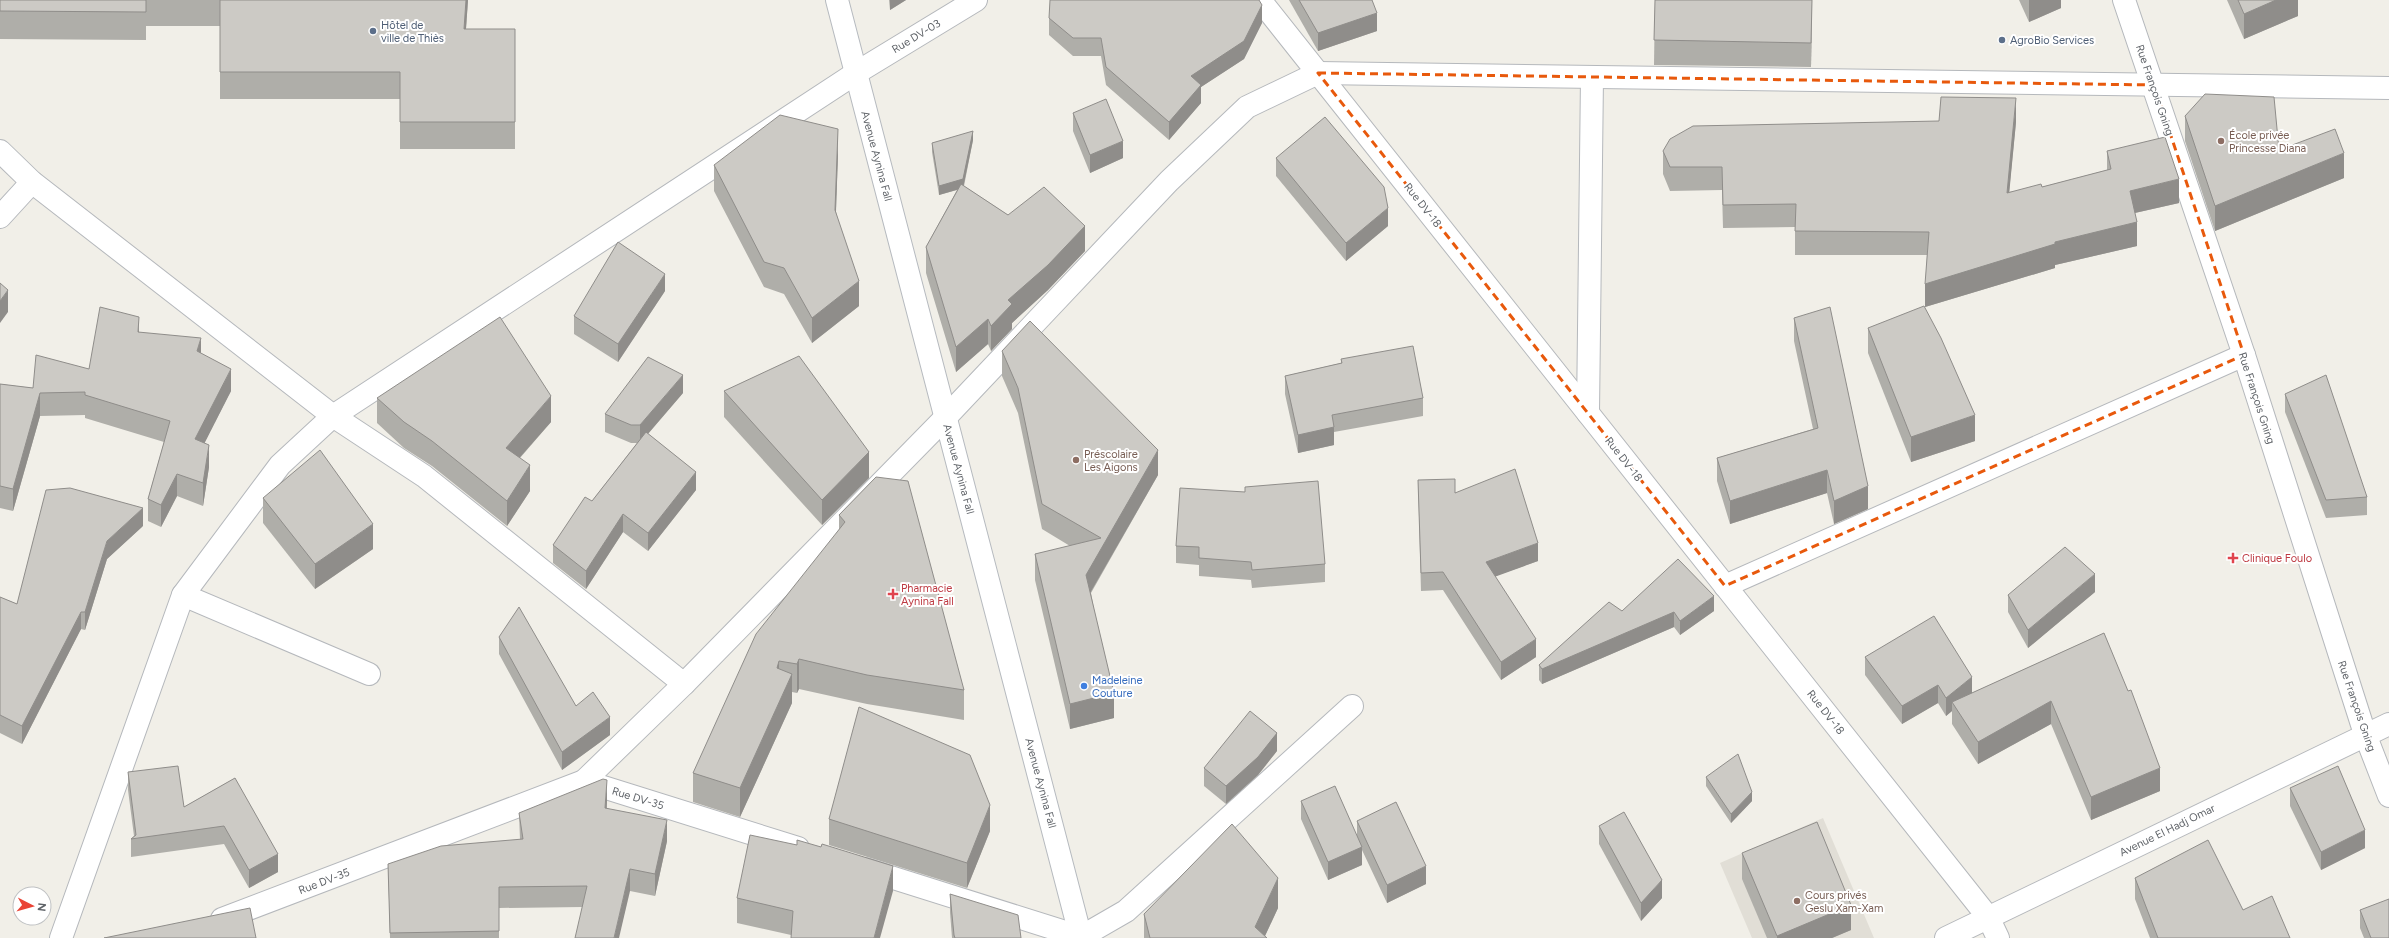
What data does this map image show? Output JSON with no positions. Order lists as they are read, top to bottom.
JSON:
{
  "streets": {
    "street": [
      "Rue DV-03",
      "Rue François Gning",
      "Avenue Aynina Fall",
      "Rue DV-18",
      "Rue DV-35",
      "Avenue El Hadj Omar"
    ]
  },
  "crossings": [
    ["Rue DV-03", "Avenue Aynina Fall"],
    ["Rue François Gning", "Avenue El Hadj Omar"],
    ["Rue DV-18", "Avenue El Hadj Omar"]
  ],
  "places": {
    "other": [
      "Hôtel de ville de Thiès",
      "AgroBio Services",
      "École privée Princesse Diana",
      "Préscolaire Les Aigons",
      "Madeleine Couture",
      "Cours privés Geslu Xam-Xam"
    ],
    "health": ["Clinique Foulo", "Pharmacie Aynina Fall"]
  },
  "north": "right"
}
